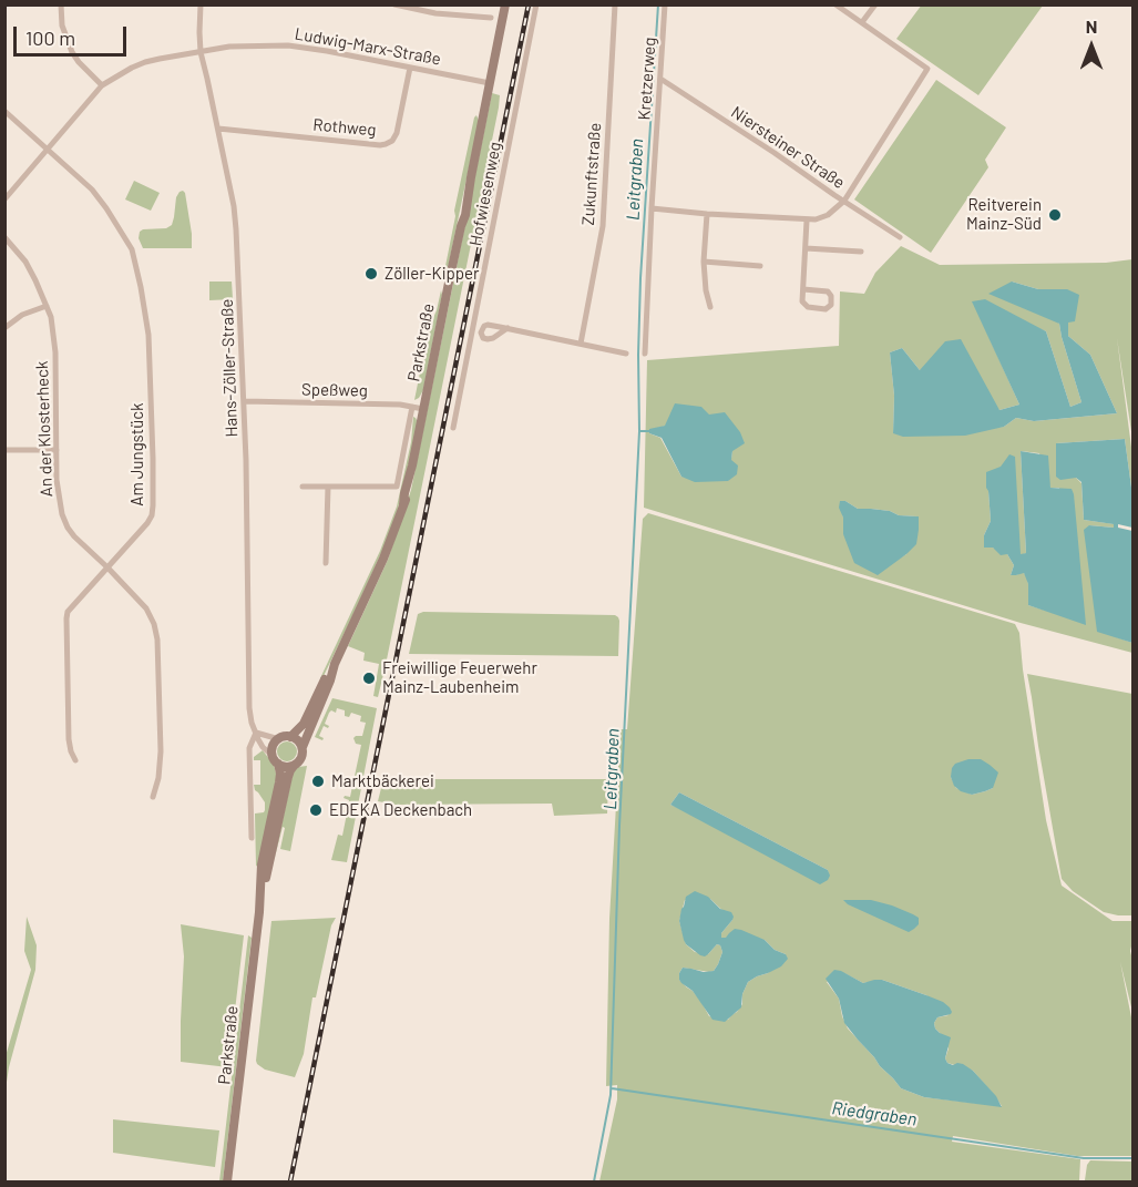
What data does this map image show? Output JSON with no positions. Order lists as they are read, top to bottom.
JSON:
{
  "streets": {
    "main road": ["Parkstraße"],
    "street": [
      "Ludwig-Marx-Straße",
      "Kretzerweg",
      "Rothweg",
      "Niersteiner Straße",
      "Zukunftstraße",
      "Hofwiesenweg",
      "Hans-Zöller-Straße",
      "Speßweg",
      "An der Klosterheck",
      "Am Jungstück"
    ]
  },
  "crossings": [
    ["Ludwig-Marx-Straße", "Rothweg"],
    ["Ludwig-Marx-Straße", "Parkstraße"],
    ["Ludwig-Marx-Straße", "Hans-Zöller-Straße"],
    ["Ludwig-Marx-Straße", "Am Jungstück"],
    ["Kretzerweg", "Niersteiner Straße"],
    ["Rothweg", "Hans-Zöller-Straße"],
    ["Parkstraße", "Hans-Zöller-Straße"],
    ["Parkstraße", "Speßweg"],
    ["Hans-Zöller-Straße", "Speßweg"],
    ["An der Klosterheck", "Am Jungstück"]
  ],
  "water": ["Leitgraben", "Riedgraben"],
  "places": [
    "Reitverein Mainz-Süd",
    "Zöller-Kipper",
    "Freiwillige Feuerwehr Mainz-Laubenheim",
    "Marktbäckerei",
    "EDEKA Deckenbach"
  ],
  "scale_bar": "100 m",
  "north": "top"
}
